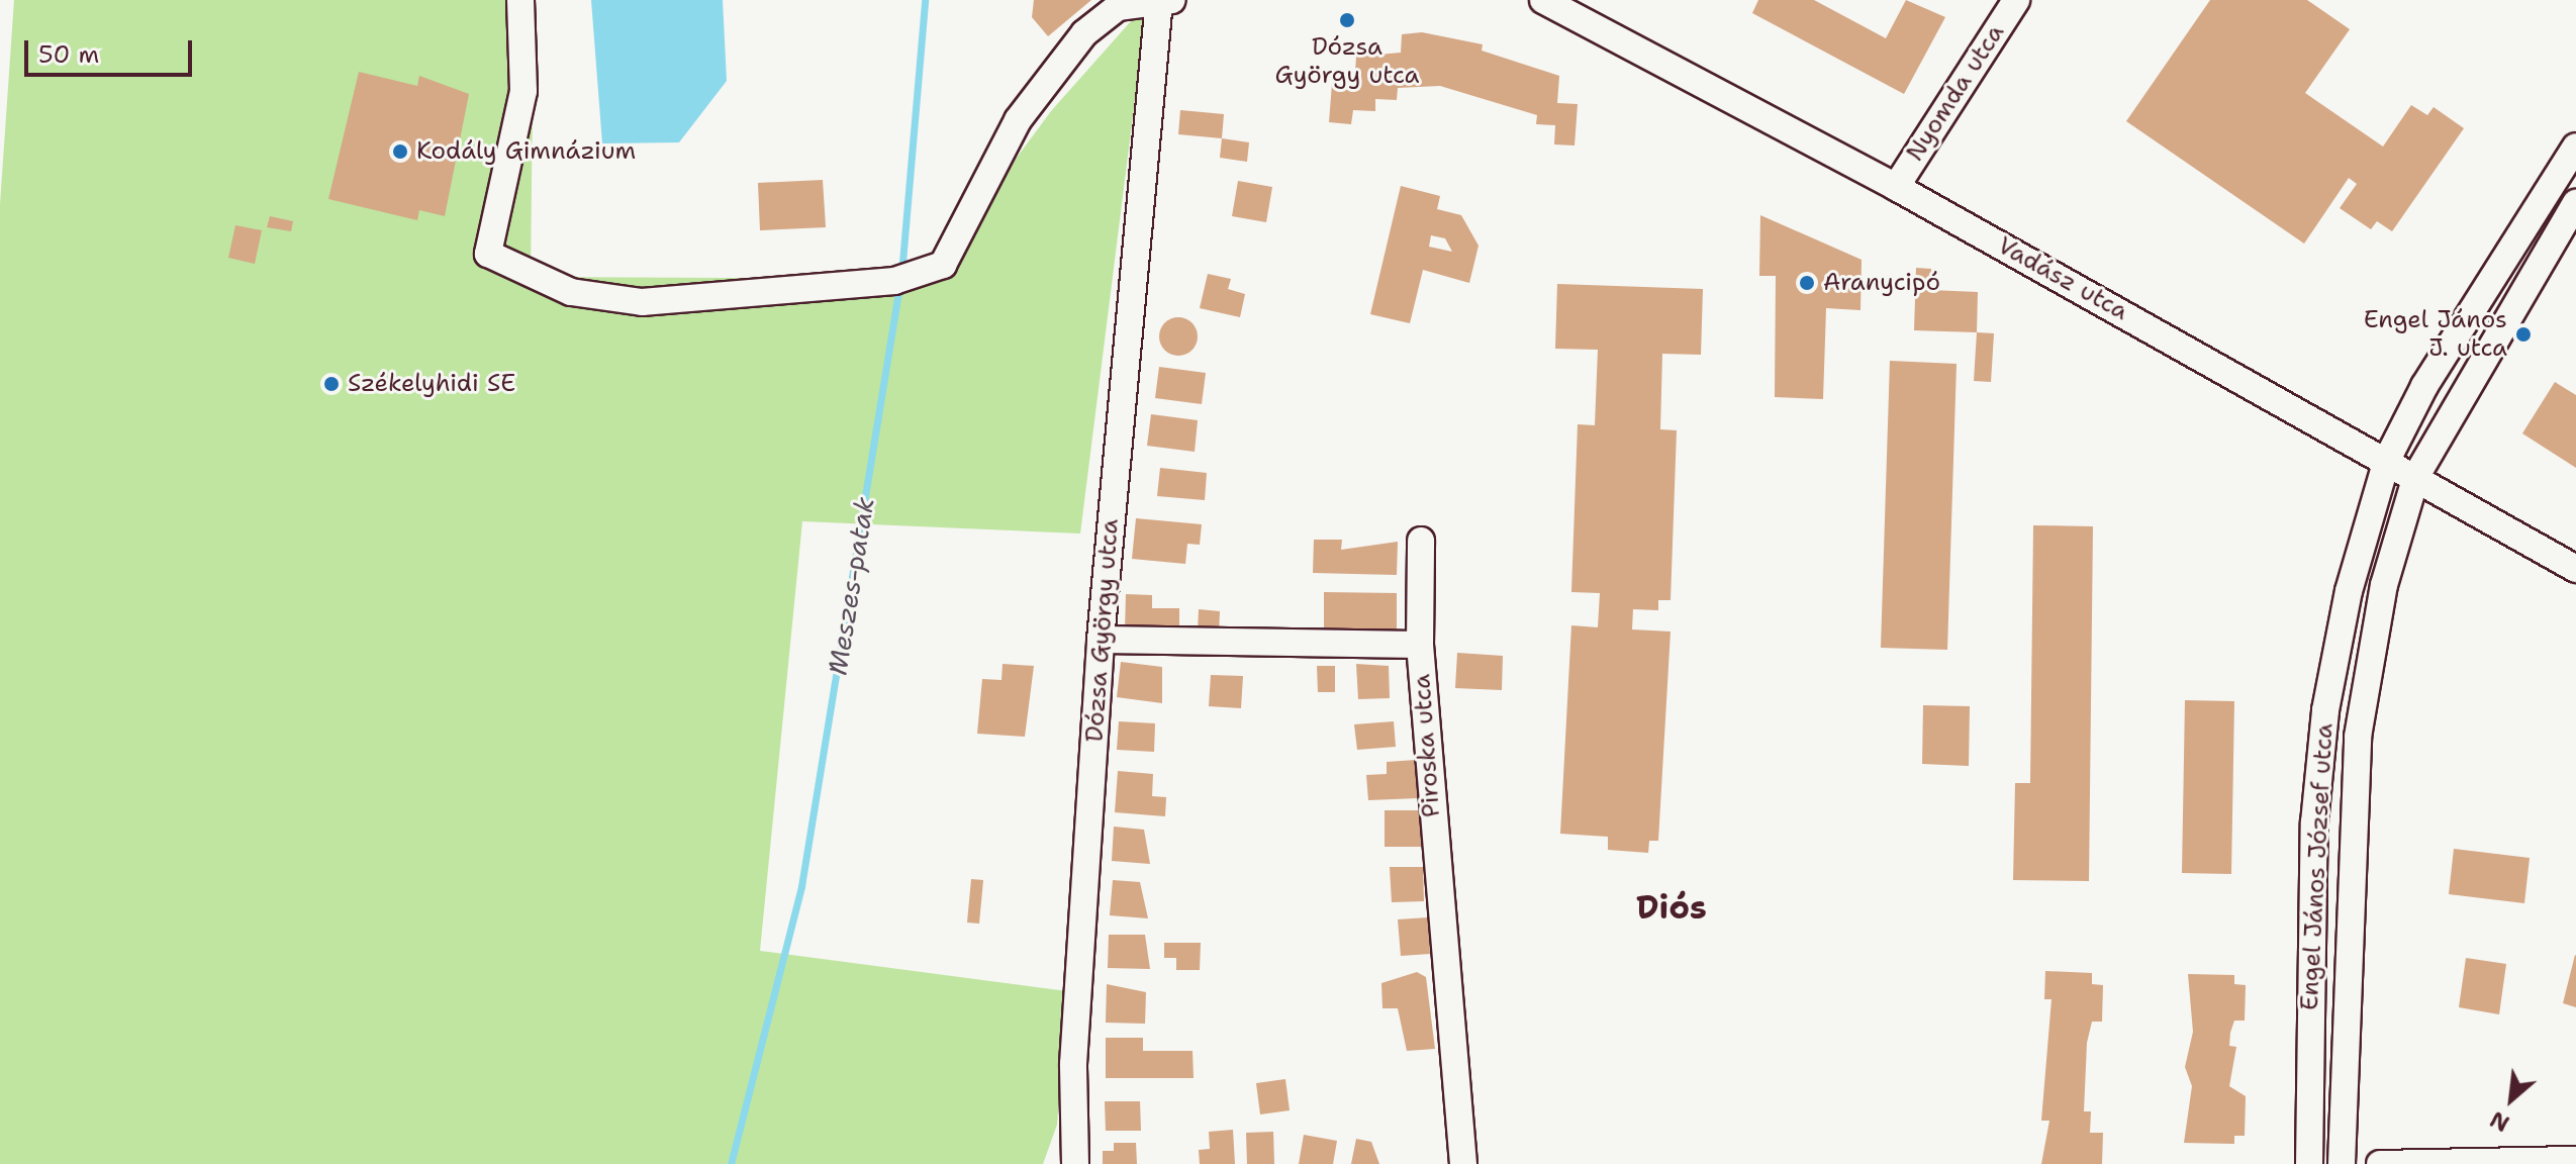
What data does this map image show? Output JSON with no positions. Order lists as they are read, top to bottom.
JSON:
{
  "streets": {
    "street": [
      "Nyomda utca",
      "Vadász utca",
      "Dózsa György utca",
      "Piroska utca",
      "Engel János József utca"
    ]
  },
  "crossings": [
    ["Nyomda utca", "Vadász utca"],
    ["Vadász utca", "Engel János József utca"],
    ["Dózsa György utca", "Piroska utca"]
  ],
  "districts": ["Diós"],
  "water": ["Meszes-patak"],
  "places": [
    "Dózsa György utca",
    "Kodály Gimnázium",
    "Aranycipó",
    "Engel János J. utca",
    "Székelyhidi SE"
  ],
  "scale_bar": "50 m",
  "north": "bottom left"
}
